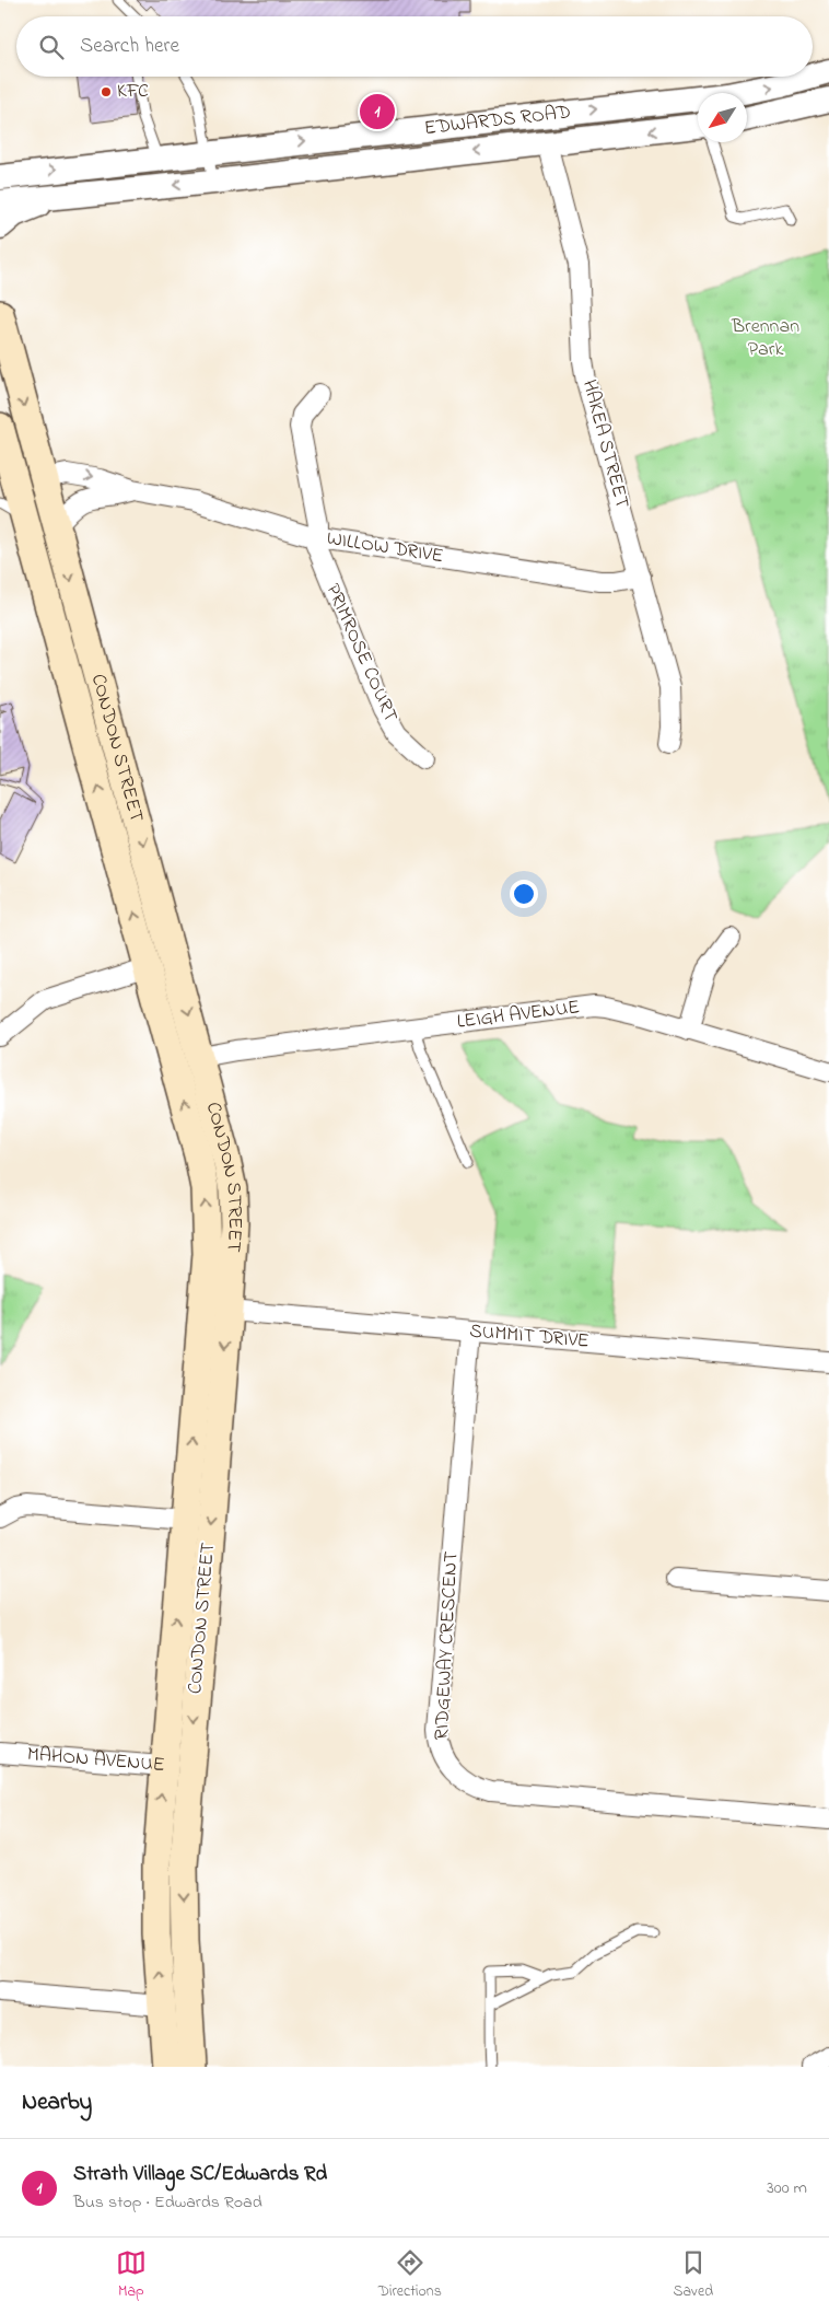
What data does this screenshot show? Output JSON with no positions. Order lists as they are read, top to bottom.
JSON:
{
  "streets": {
    "main road": ["CONDON STREET"],
    "street": [
      "EDWARDS ROAD",
      "HAKEA STREET",
      "WILLOW DRIVE",
      "PRIMROSE COURT",
      "LEIGH AVENUE",
      "SUMMIT DRIVE",
      "RIDGEWAY CRESCENT",
      "MAHON AVENUE"
    ]
  },
  "crossings": [
    ["EDWARDS ROAD", "HAKEA STREET"],
    ["HAKEA STREET", "WILLOW DRIVE"],
    ["WILLOW DRIVE", "PRIMROSE COURT"],
    ["WILLOW DRIVE", "CONDON STREET"],
    ["CONDON STREET", "LEIGH AVENUE"],
    ["CONDON STREET", "SUMMIT DRIVE"],
    ["CONDON STREET", "MAHON AVENUE"],
    ["SUMMIT DRIVE", "RIDGEWAY CRESCENT"]
  ],
  "parks": ["Brennan Park"],
  "places": ["KFC"],
  "north": "bottom left",
  "page": {
    "search": "Search here",
    "pins": "1",
    "heading": "Nearby",
    "list": [
      {
        "mark": "1",
        "name": "Strath Village SC/Edwards Rd",
        "note": "Bus stop · Edwards Road",
        "value": "300 m"
      }
    ],
    "nav": ["Map", "Directions", "Saved"]
  }
}
